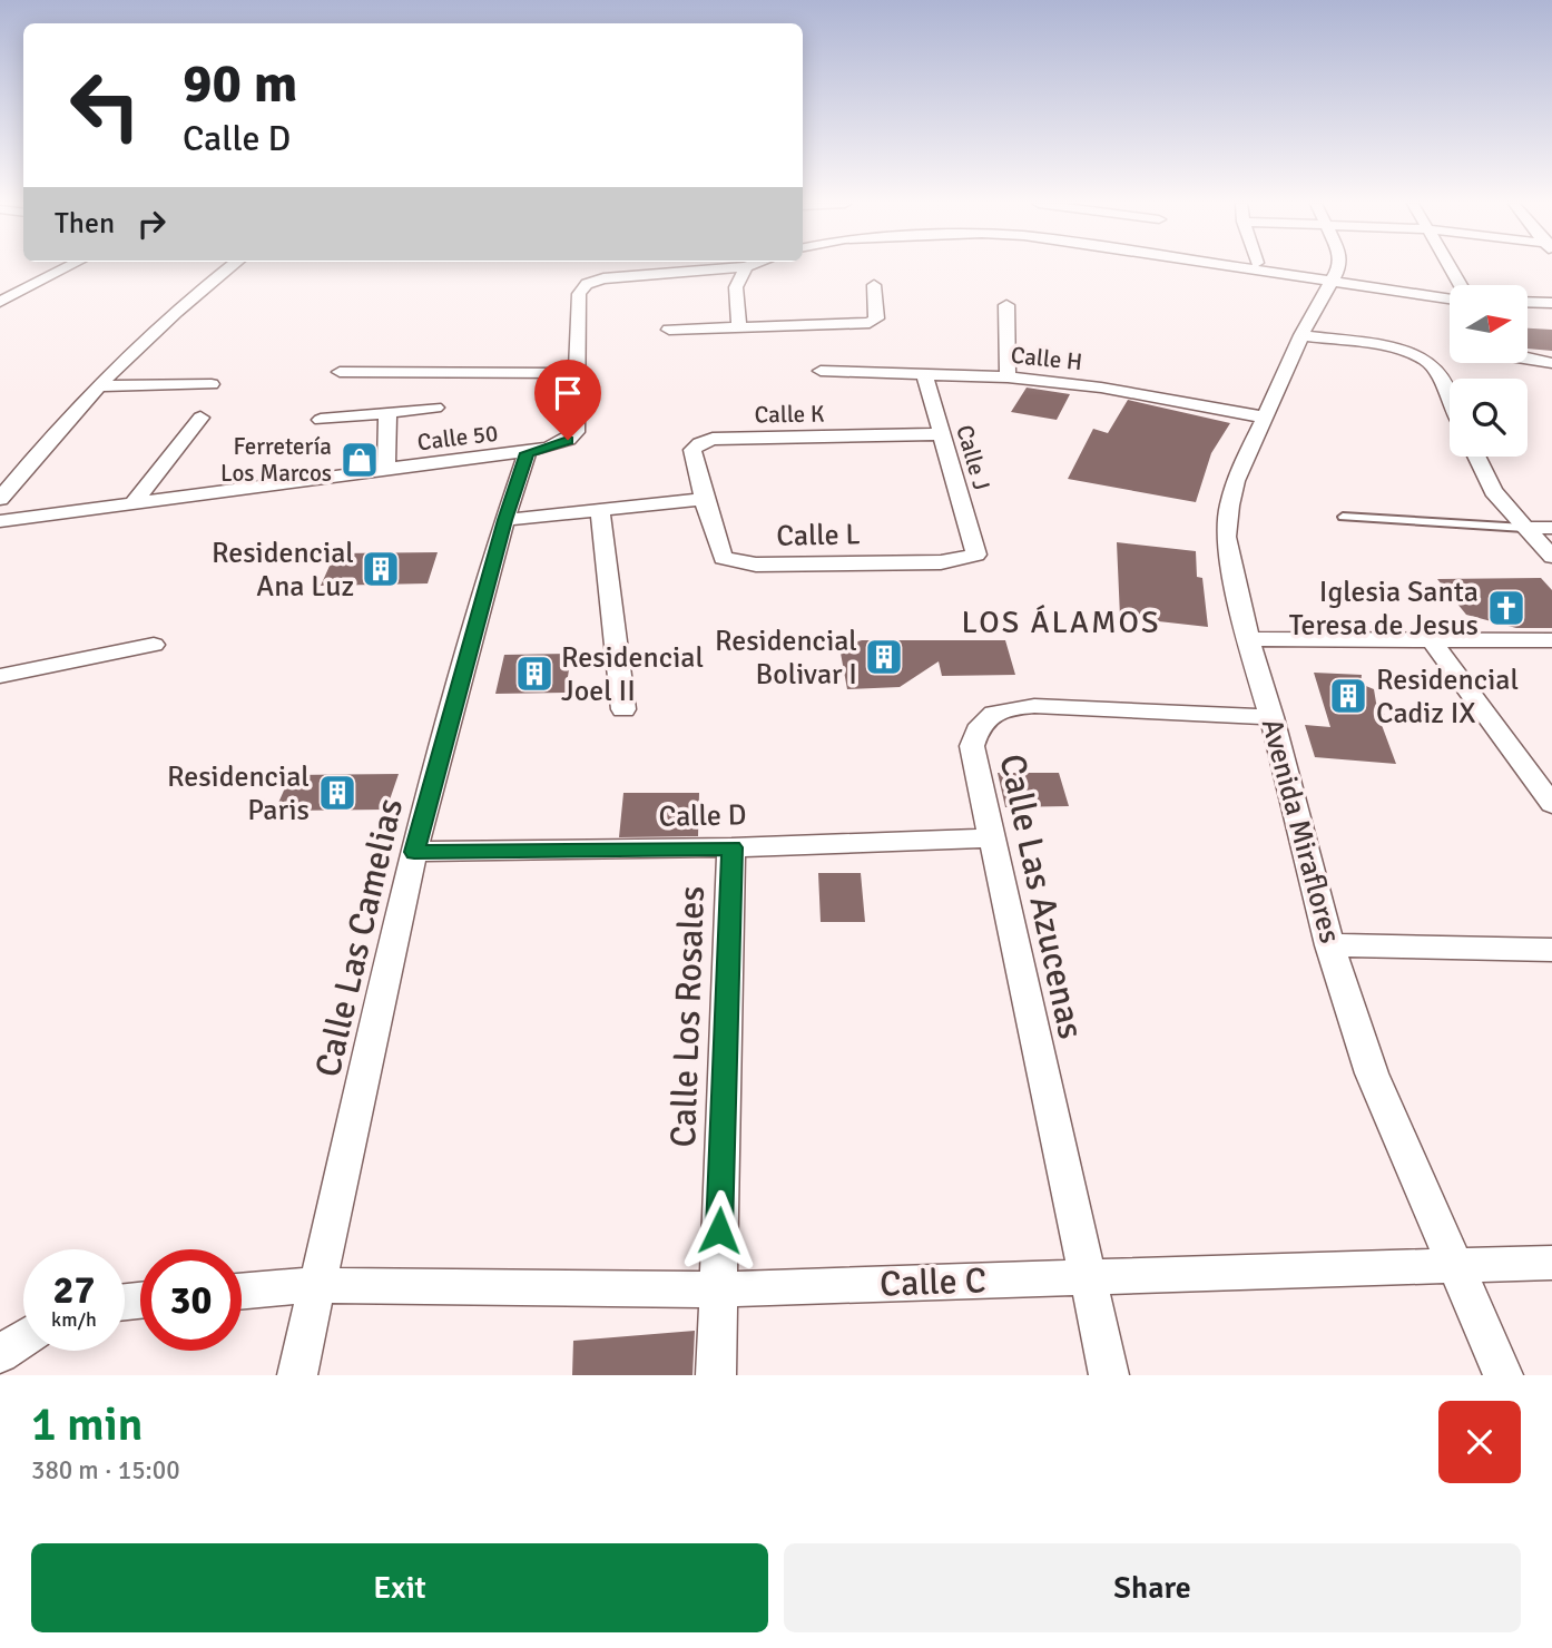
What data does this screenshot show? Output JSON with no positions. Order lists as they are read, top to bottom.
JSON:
{
  "streets": {
    "street": [
      "Calle H",
      "Calle K",
      "Calle 50",
      "Calle J",
      "Calle L",
      "Calle D",
      "Avenida Miraflores",
      "Calle Las Azucenas",
      "Calle Las Camelias",
      "Calle Los Rosales",
      "Calle C"
    ]
  },
  "crossings": [
    ["Calle H", "Calle J"],
    ["Calle H", "Avenida Miraflores"],
    ["Calle K", "Calle J"],
    ["Calle K", "Calle L"],
    ["Calle 50", "Calle Las Camelias"],
    ["Calle J", "Calle L"],
    ["Calle D", "Calle Las Azucenas"],
    ["Calle D", "Calle Las Camelias"],
    ["Calle D", "Calle Los Rosales"],
    ["Avenida Miraflores", "Calle Las Azucenas"],
    ["Avenida Miraflores", "Calle C"],
    ["Calle Las Azucenas", "Calle C"],
    ["Calle Las Camelias", "Calle C"],
    ["Calle Los Rosales", "Calle C"]
  ],
  "districts": ["LOS ÁLAMOS"],
  "places": {
    "shop": ["Ferretería Los Marcos"],
    "building": [
      "Residencial Ana Luz",
      "Residencial Bolivar I",
      "Residencial Joel II",
      "Residencial Cadiz IX",
      "Residencial Paris"
    ],
    "church": ["Iglesia Santa Teresa de Jesus"]
  },
  "north": "right",
  "page": {
    "turn": ["90 m", "Calle D"],
    "then": "Then",
    "speed": "27 km/h",
    "limit": "30",
    "heading": ["1 min", "380 m · 15:00"],
    "buttons": ["Exit", "Share"]
  }
}
